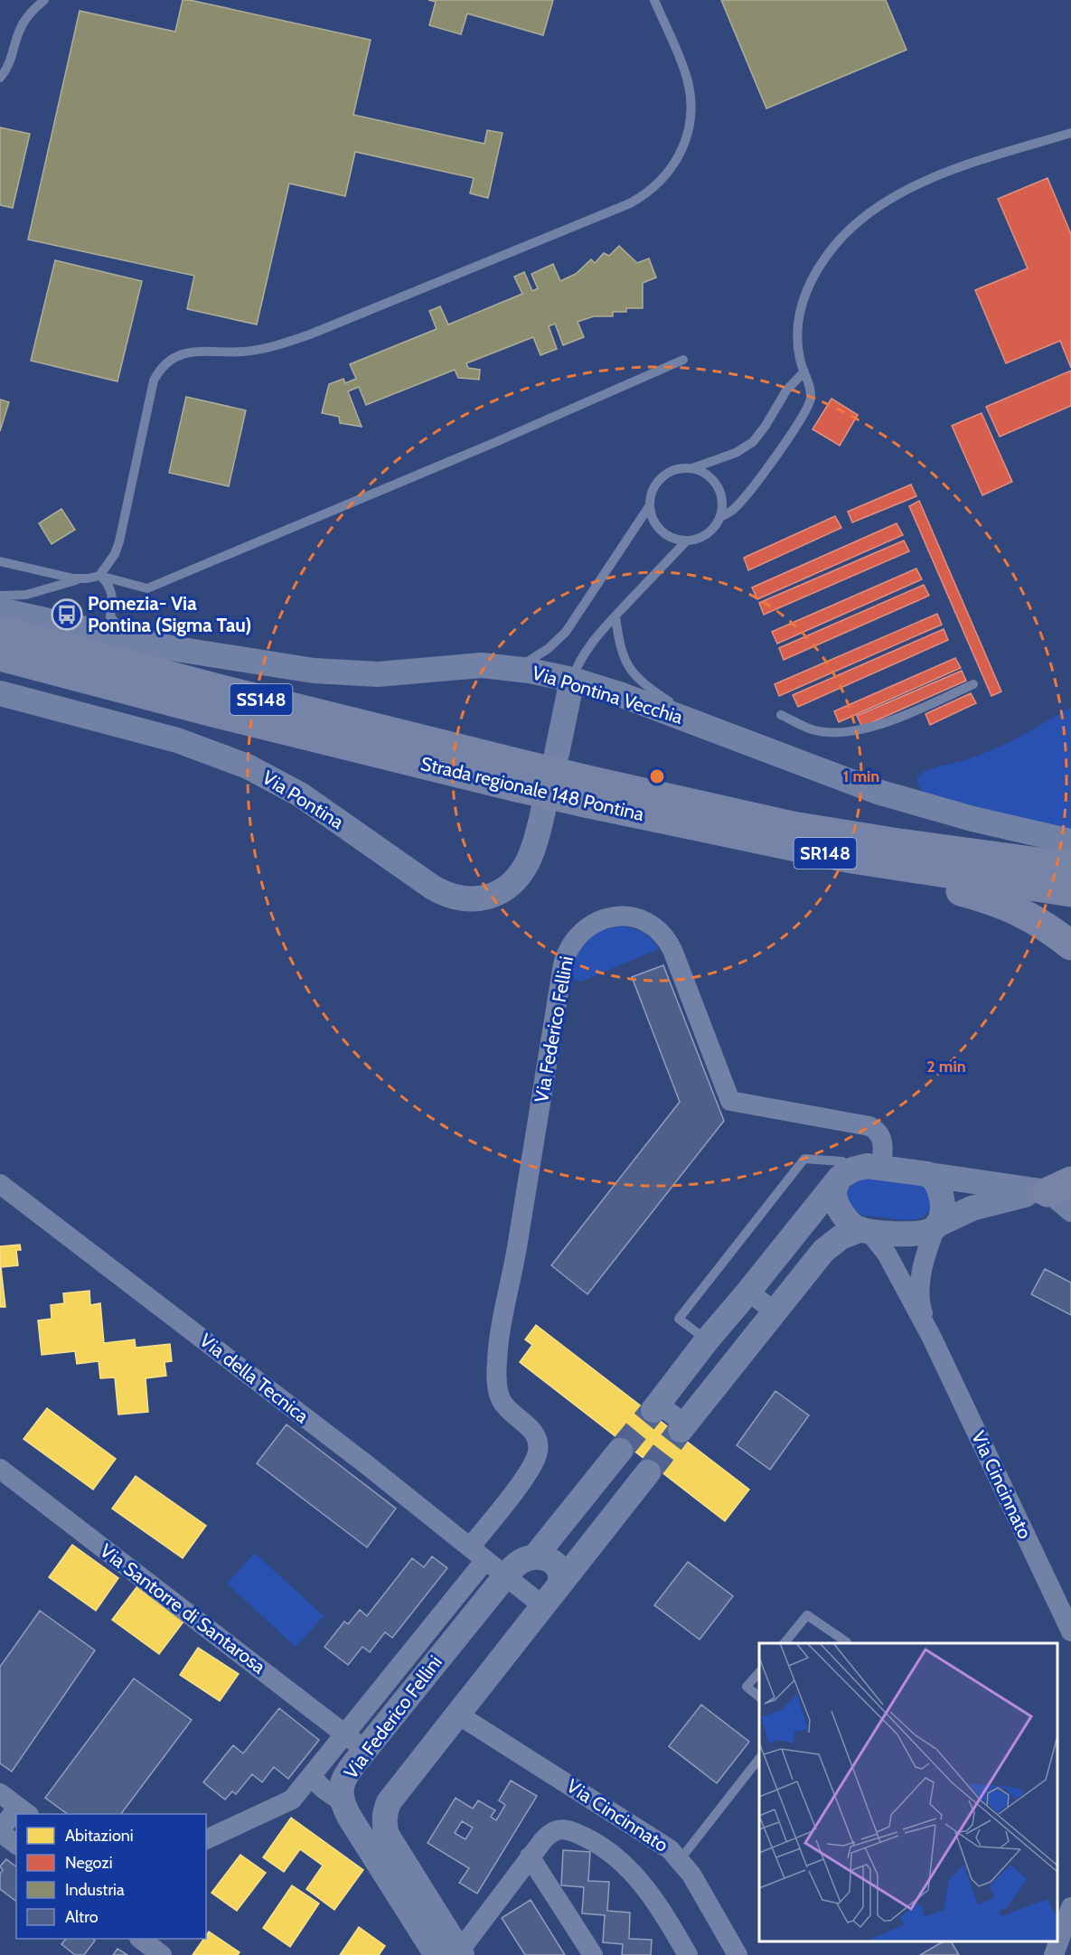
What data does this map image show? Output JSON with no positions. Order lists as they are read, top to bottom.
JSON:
{
  "streets": {
    "highway": ["SS148", "Strada regionale 148 Pontina", "SR148"],
    "street": [
      "Via Pontina Vecchia",
      "Via Pontina",
      "Via Federico Fellini",
      "Via della Tecnica",
      "Via Cincinnato",
      "Via Santorre di Santarosa"
    ]
  },
  "crossings": [
    ["SS148", "Strada regionale 148 Pontina"],
    ["Via Federico Fellini", "Via della Tecnica"],
    ["Via Federico Fellini", "Via Cincinnato"],
    ["Via Federico Fellini", "Via Santorre di Santarosa"]
  ],
  "places": {
    "bus stop": ["Pomezia- Via Pontina (Sigma Tau)"]
  },
  "legend": [
    "Abitazioni",
    "Negozi",
    "Industria",
    "Altro"
  ],
  "rings": ["1 min", "2 min"]
}
